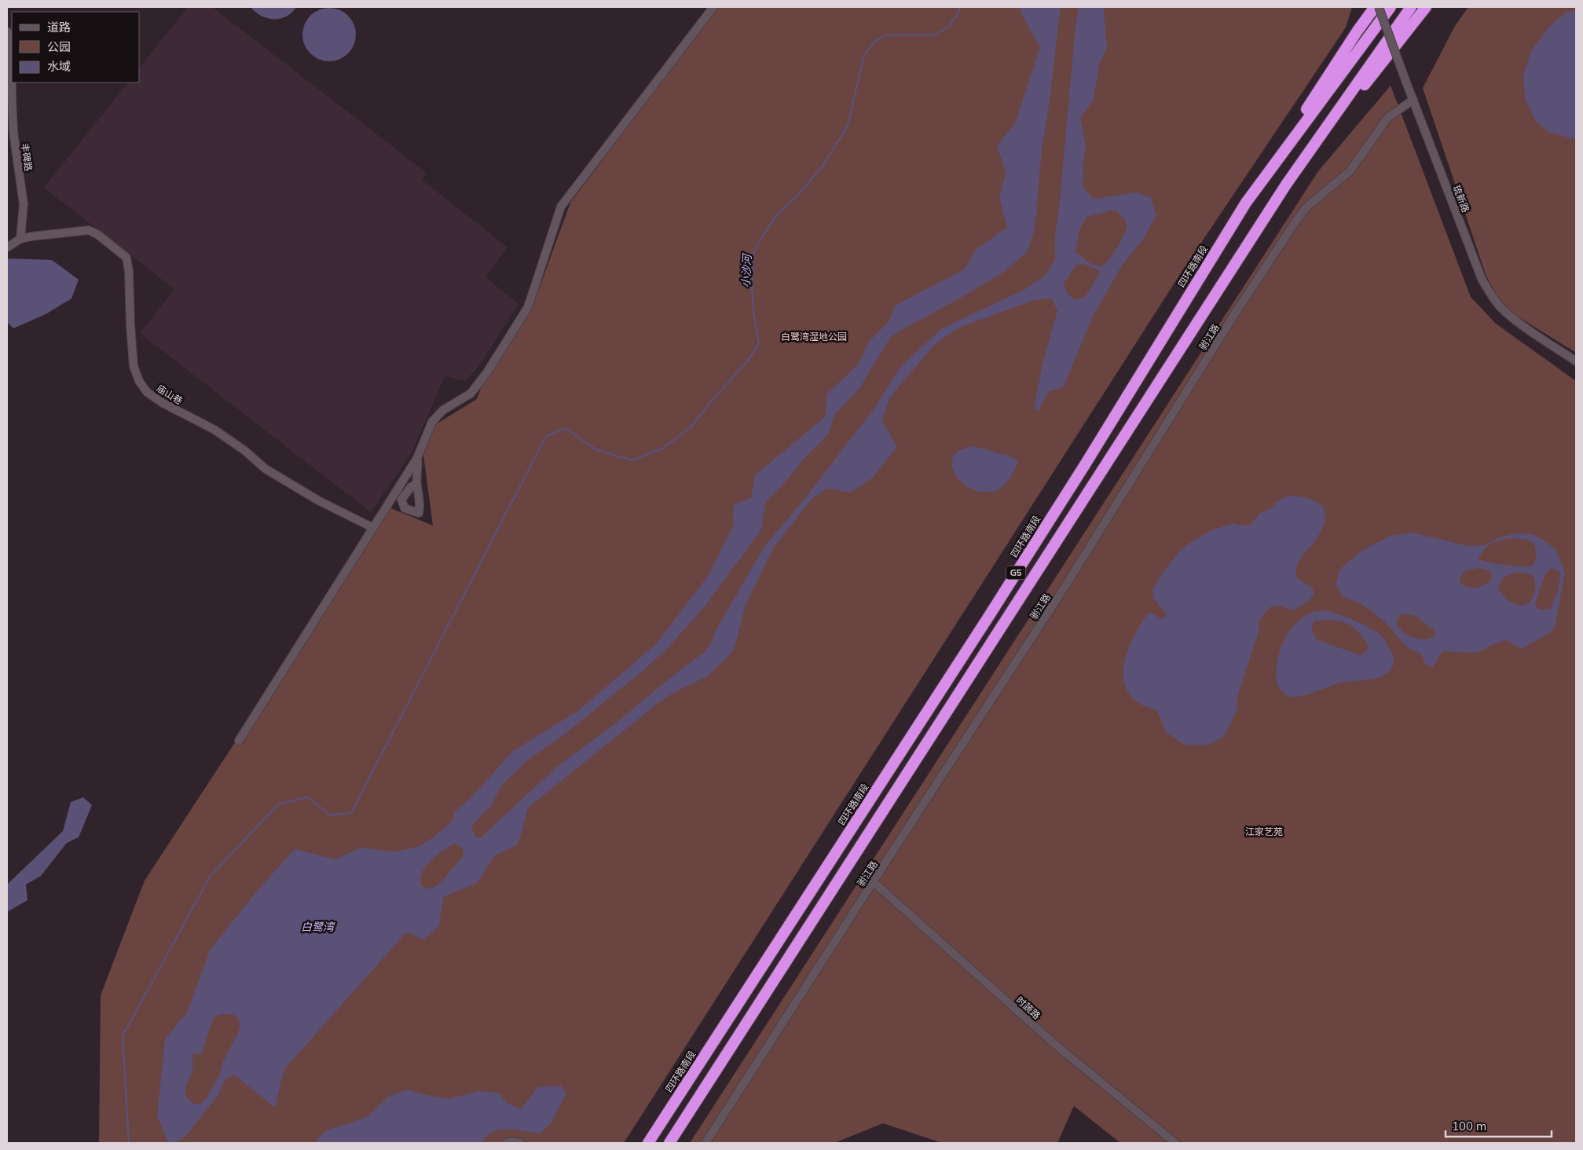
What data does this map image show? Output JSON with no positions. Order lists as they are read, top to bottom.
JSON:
{
  "streets": {
    "highway": ["四环路南段", "G5"],
    "street": [
      "丰碑路",
      "琉新路",
      "驸江路",
      "庙山巷",
      "时蔬路"
    ]
  },
  "crossings": [
    ["丰碑路", "庙山巷"],
    ["琉新路", "驸江路"],
    ["驸江路", "时蔬路"]
  ],
  "water": ["小沙河", "白鹭湾"],
  "parks": ["白鹭湾湿地公园", "江家艺苑"],
  "legend": ["道路", "公园", "水域"],
  "scale_bar": "100 m"
}
